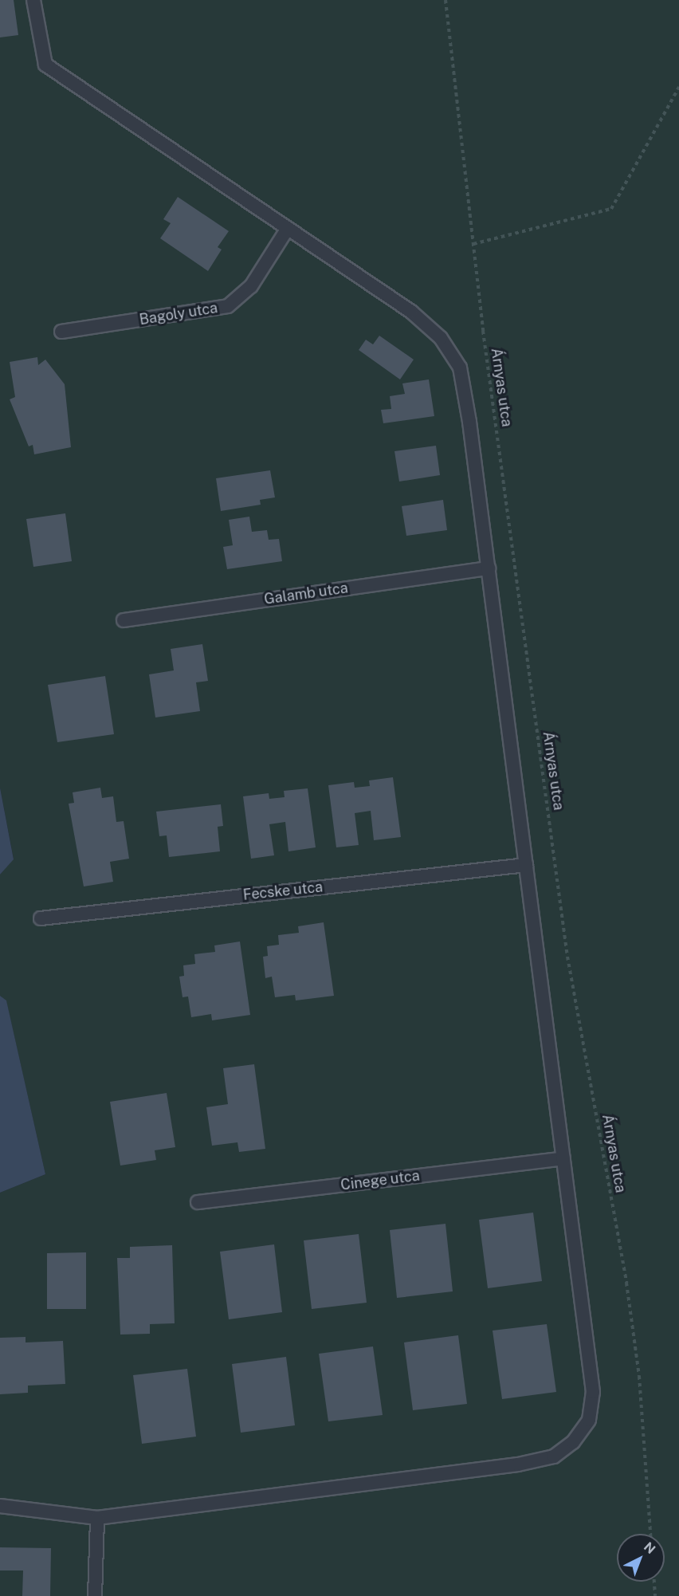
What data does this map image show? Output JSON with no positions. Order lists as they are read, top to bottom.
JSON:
{
  "streets": {
    "lane": [
      "Bagoly utca",
      "Galamb utca",
      "Fecske utca",
      "Cinege utca"
    ],
    "path": ["Árnyas utca"]
  },
  "north": "top right"
}
